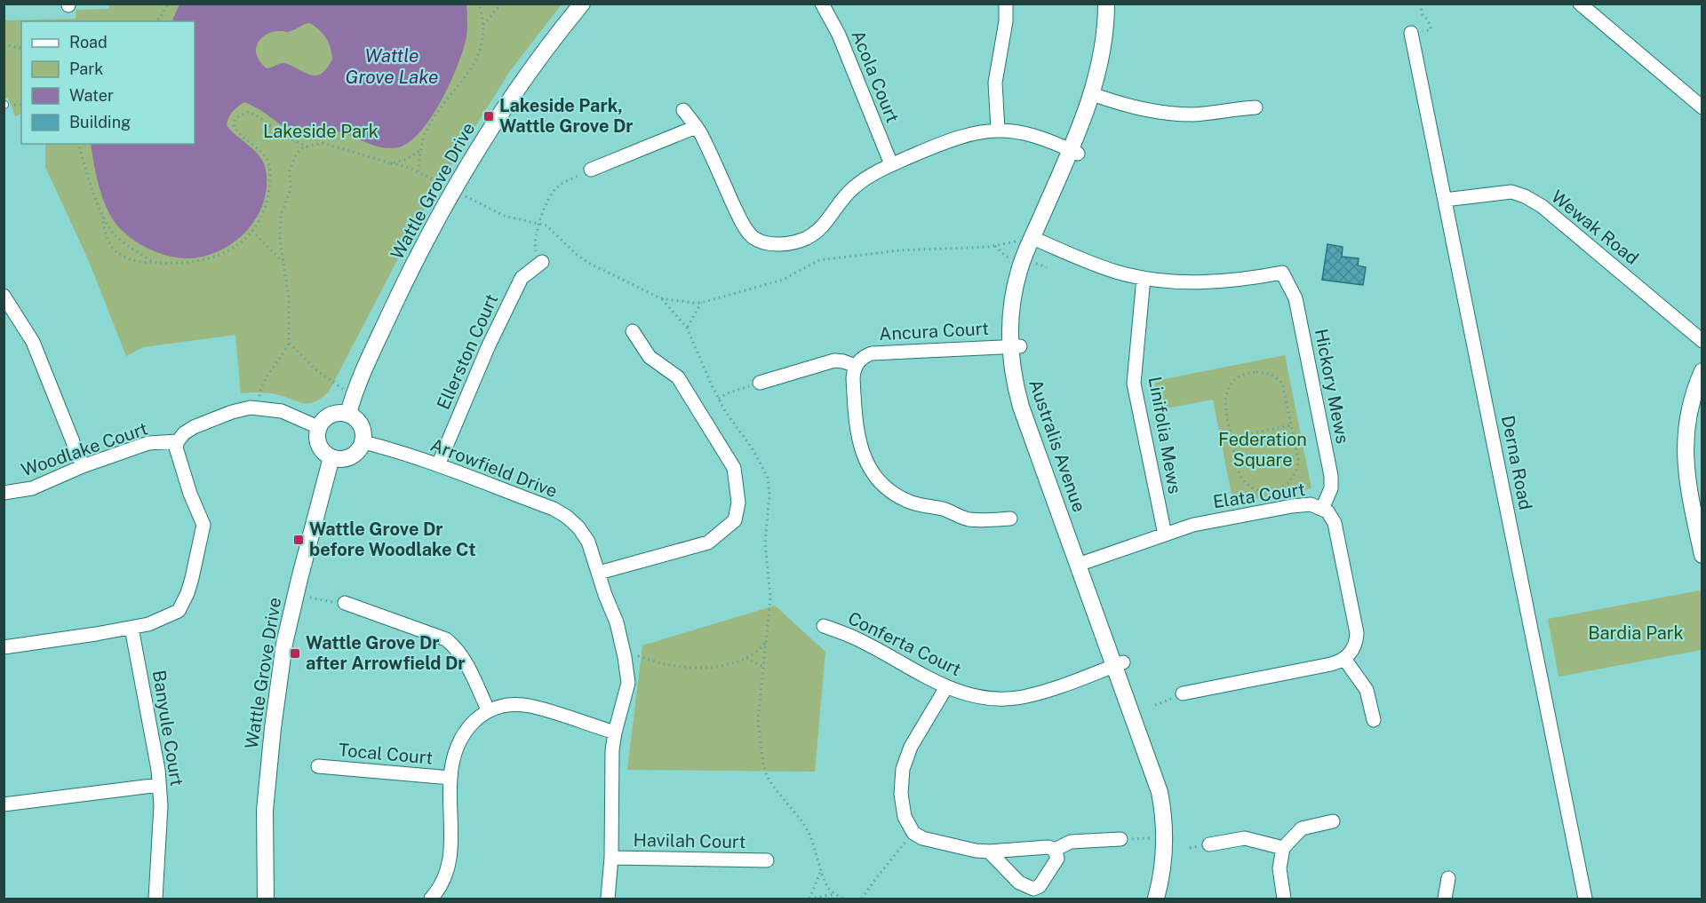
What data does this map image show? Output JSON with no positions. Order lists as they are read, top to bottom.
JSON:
{
  "streets": {
    "street": [
      "Acola Court",
      "Wattle Grove Drive",
      "Wewak Road",
      "Ancura Court",
      "Ellerston Court",
      "Hickory Mews",
      "Linifolia Mews",
      "Australis Avenue",
      "Woodlake Court",
      "Derna Road",
      "Arrowfield Drive",
      "Elata Court",
      "Conferta Court",
      "Banyule Court",
      "Tocal Court",
      "Havilah Court"
    ]
  },
  "crossings": [
    ["Wattle Grove Drive", "Arrowfield Drive"],
    ["Wewak Road", "Derna Road"],
    ["Ancura Court", "Australis Avenue"],
    ["Ellerston Court", "Arrowfield Drive"],
    ["Hickory Mews", "Linifolia Mews"],
    ["Hickory Mews", "Elata Court"],
    ["Linifolia Mews", "Elata Court"],
    ["Australis Avenue", "Elata Court"],
    ["Australis Avenue", "Conferta Court"],
    ["Arrowfield Drive", "Havilah Court"]
  ],
  "water": ["Wattle Grove Lake"],
  "parks": ["Lakeside Park", "Federation Square", "Bardia Park"],
  "places": {
    "transit": ["Lakeside Park, Wattle Grove Dr", "Wattle Grove Dr before Woodlake Ct", "Wattle Grove Dr after Arrowfield Dr"]
  },
  "legend": [
    "Road",
    "Park",
    "Water",
    "Building"
  ]
}
